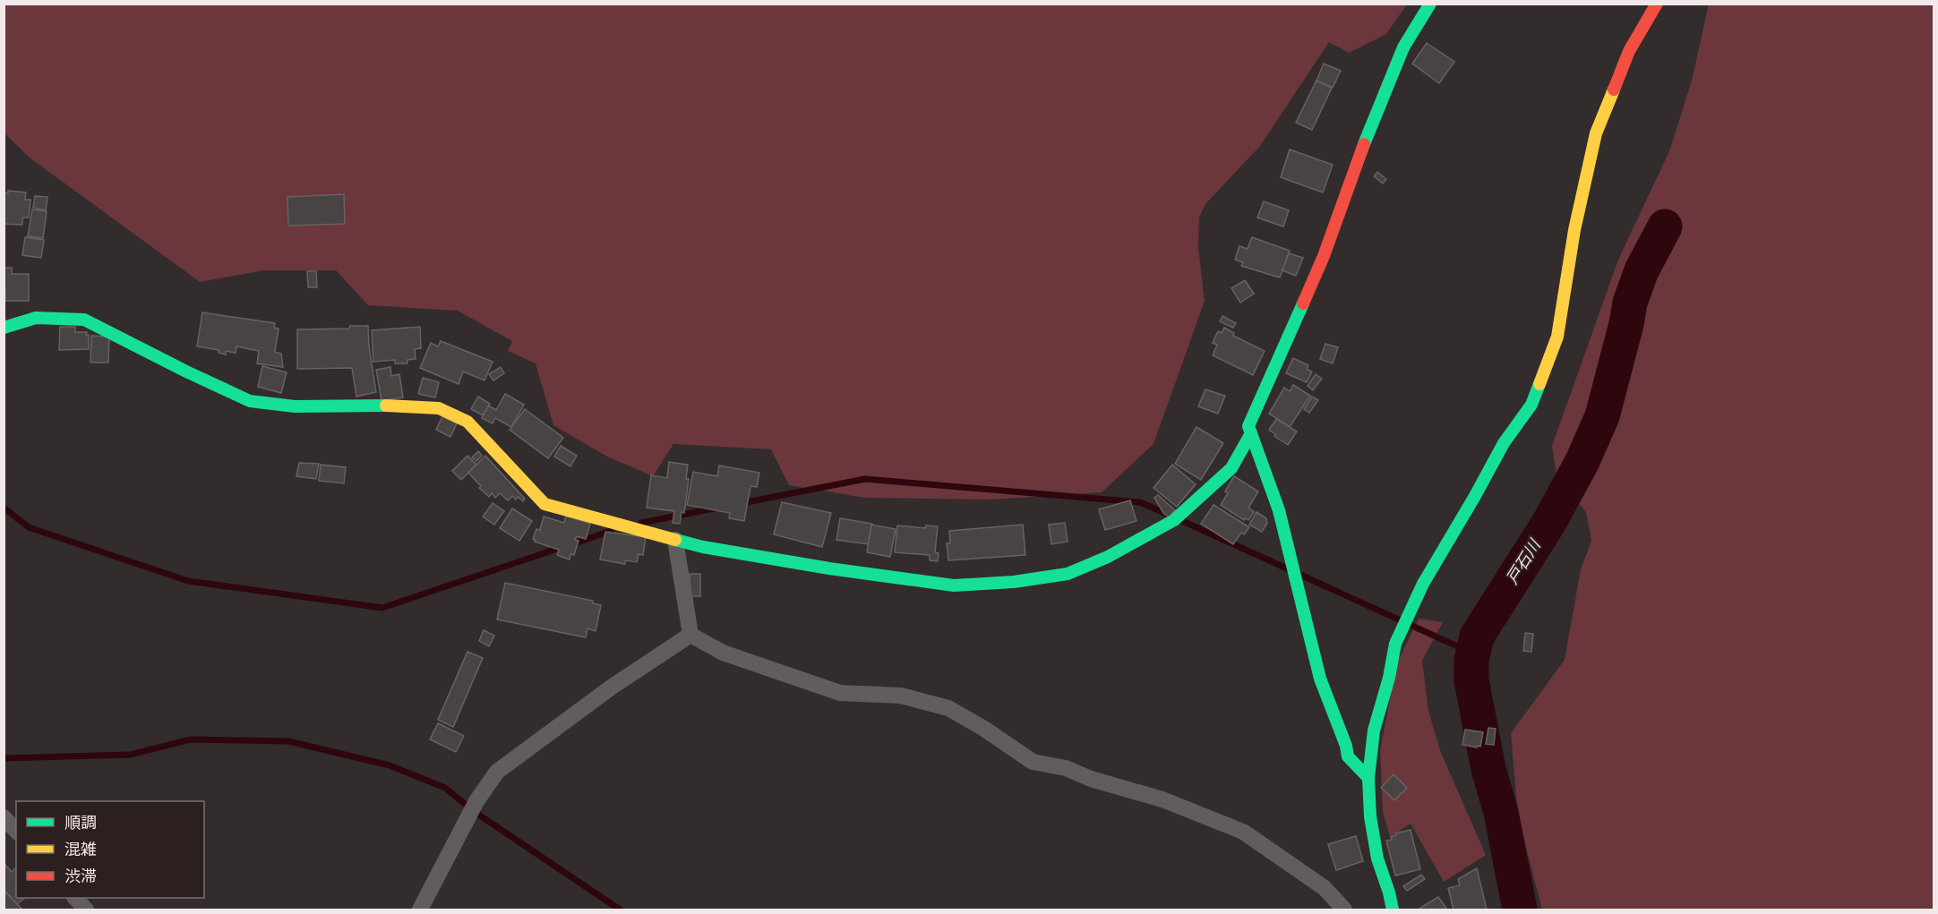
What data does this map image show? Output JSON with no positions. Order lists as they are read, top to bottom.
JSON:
{
  "water": ["戸石川"],
  "legend": ["順調", "混雑", "渋滞"]
}
